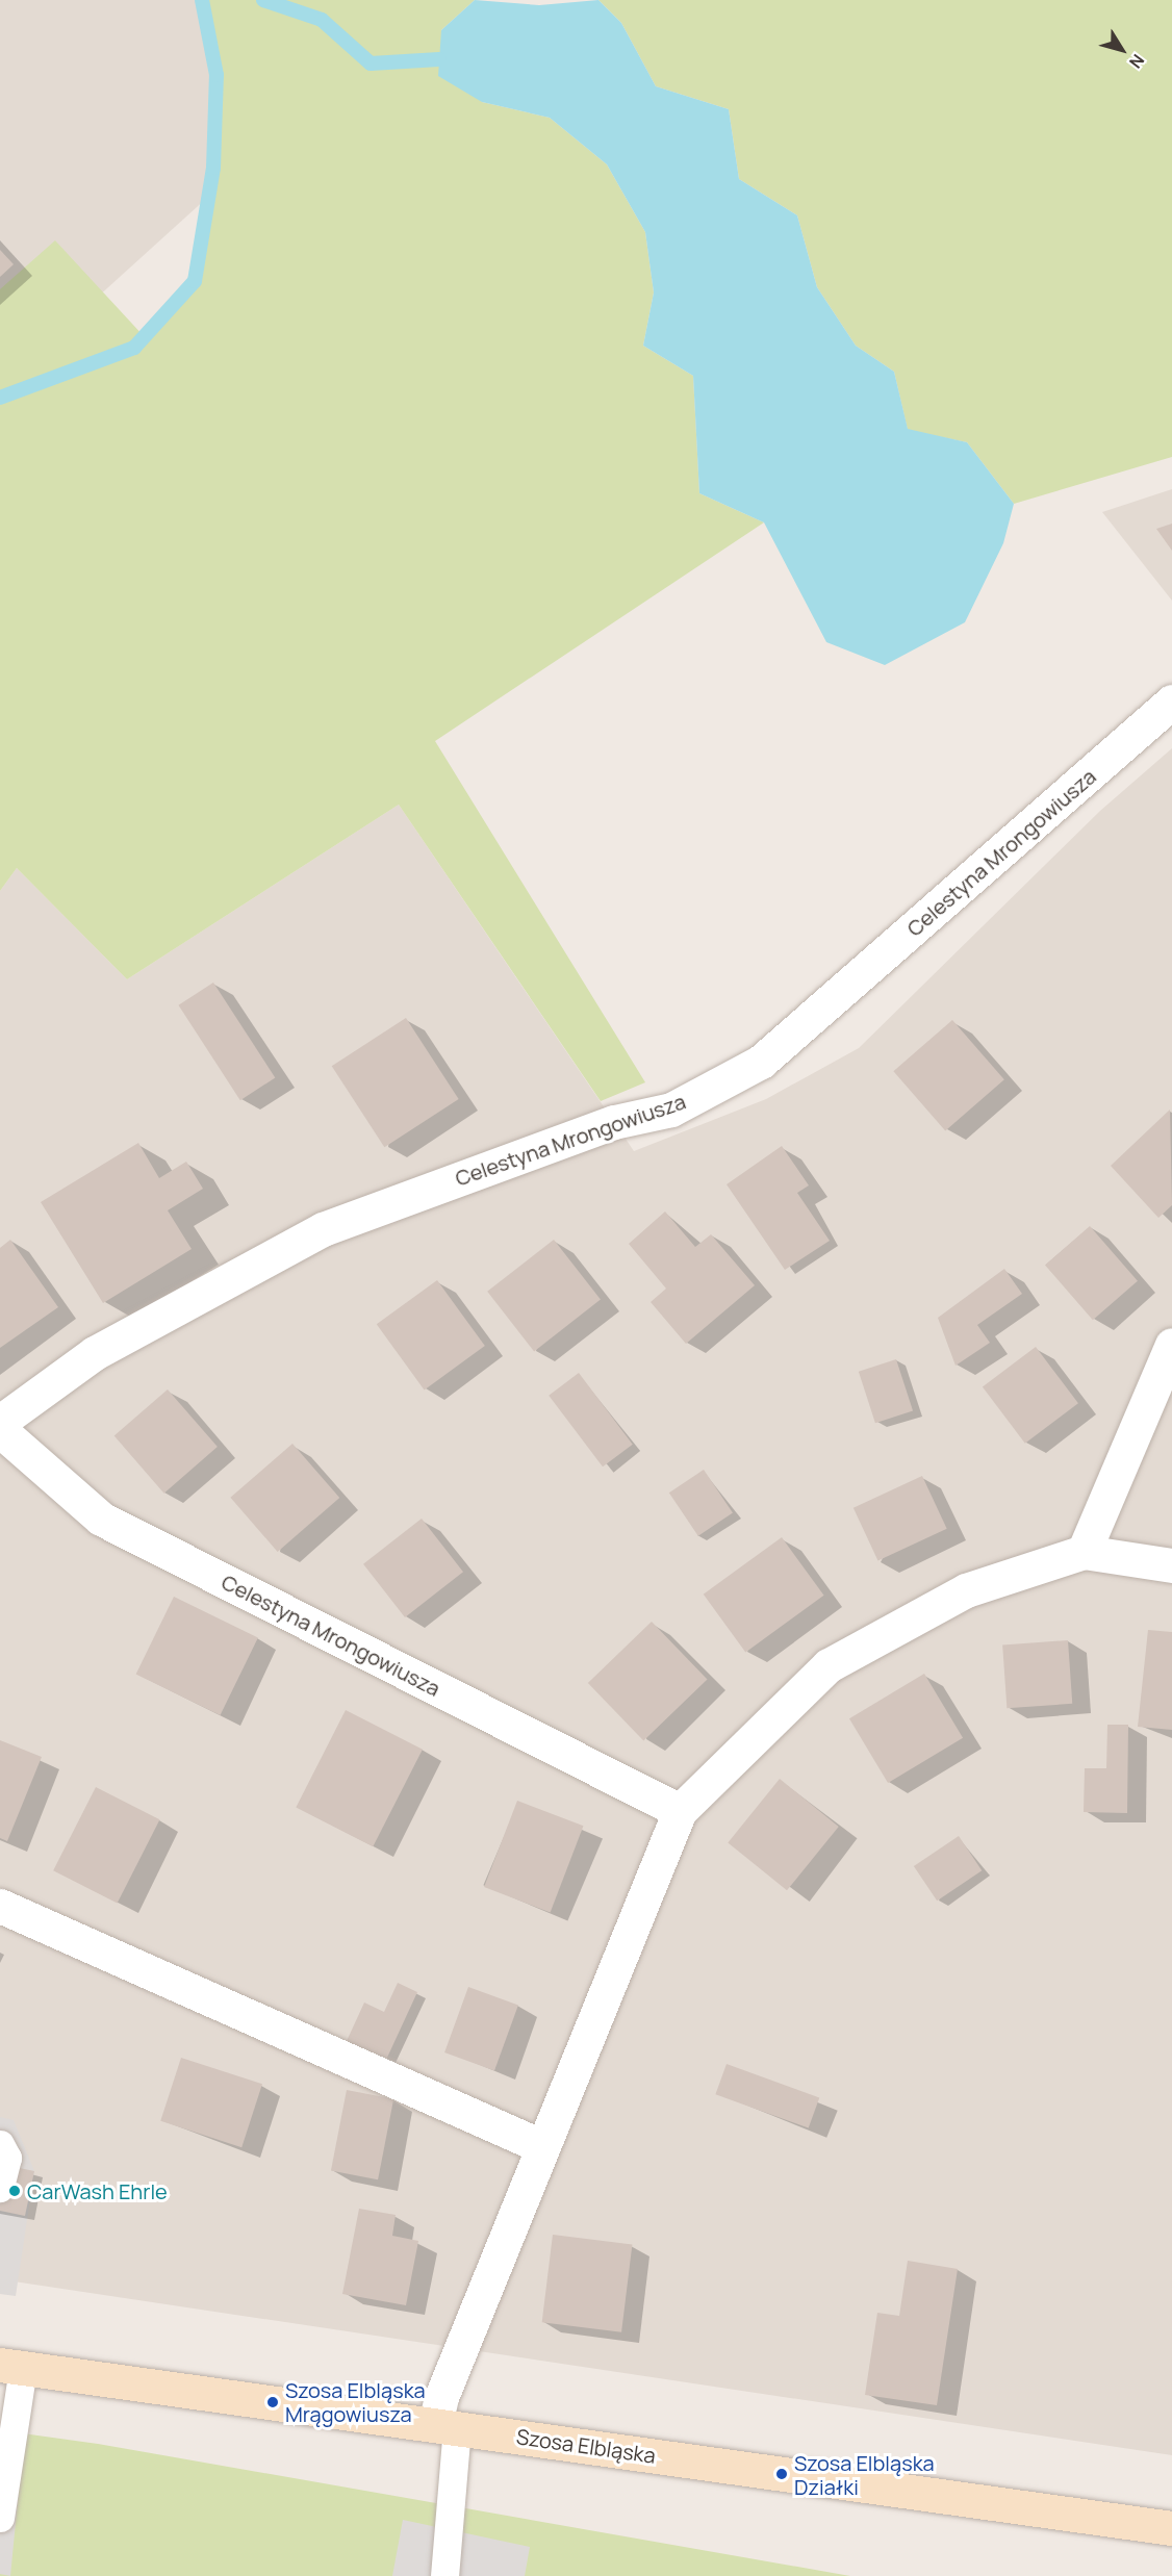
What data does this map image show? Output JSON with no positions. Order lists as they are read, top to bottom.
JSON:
{
  "streets": {
    "main road": ["Szosa Elbląska"],
    "street": ["Celestyna Mrongowiusza"]
  },
  "places": ["CarWash Ehrle", "Szosa Elbląska Mrągowiusza", "Szosa Elbląska Działki"],
  "north": "bottom right"
}
